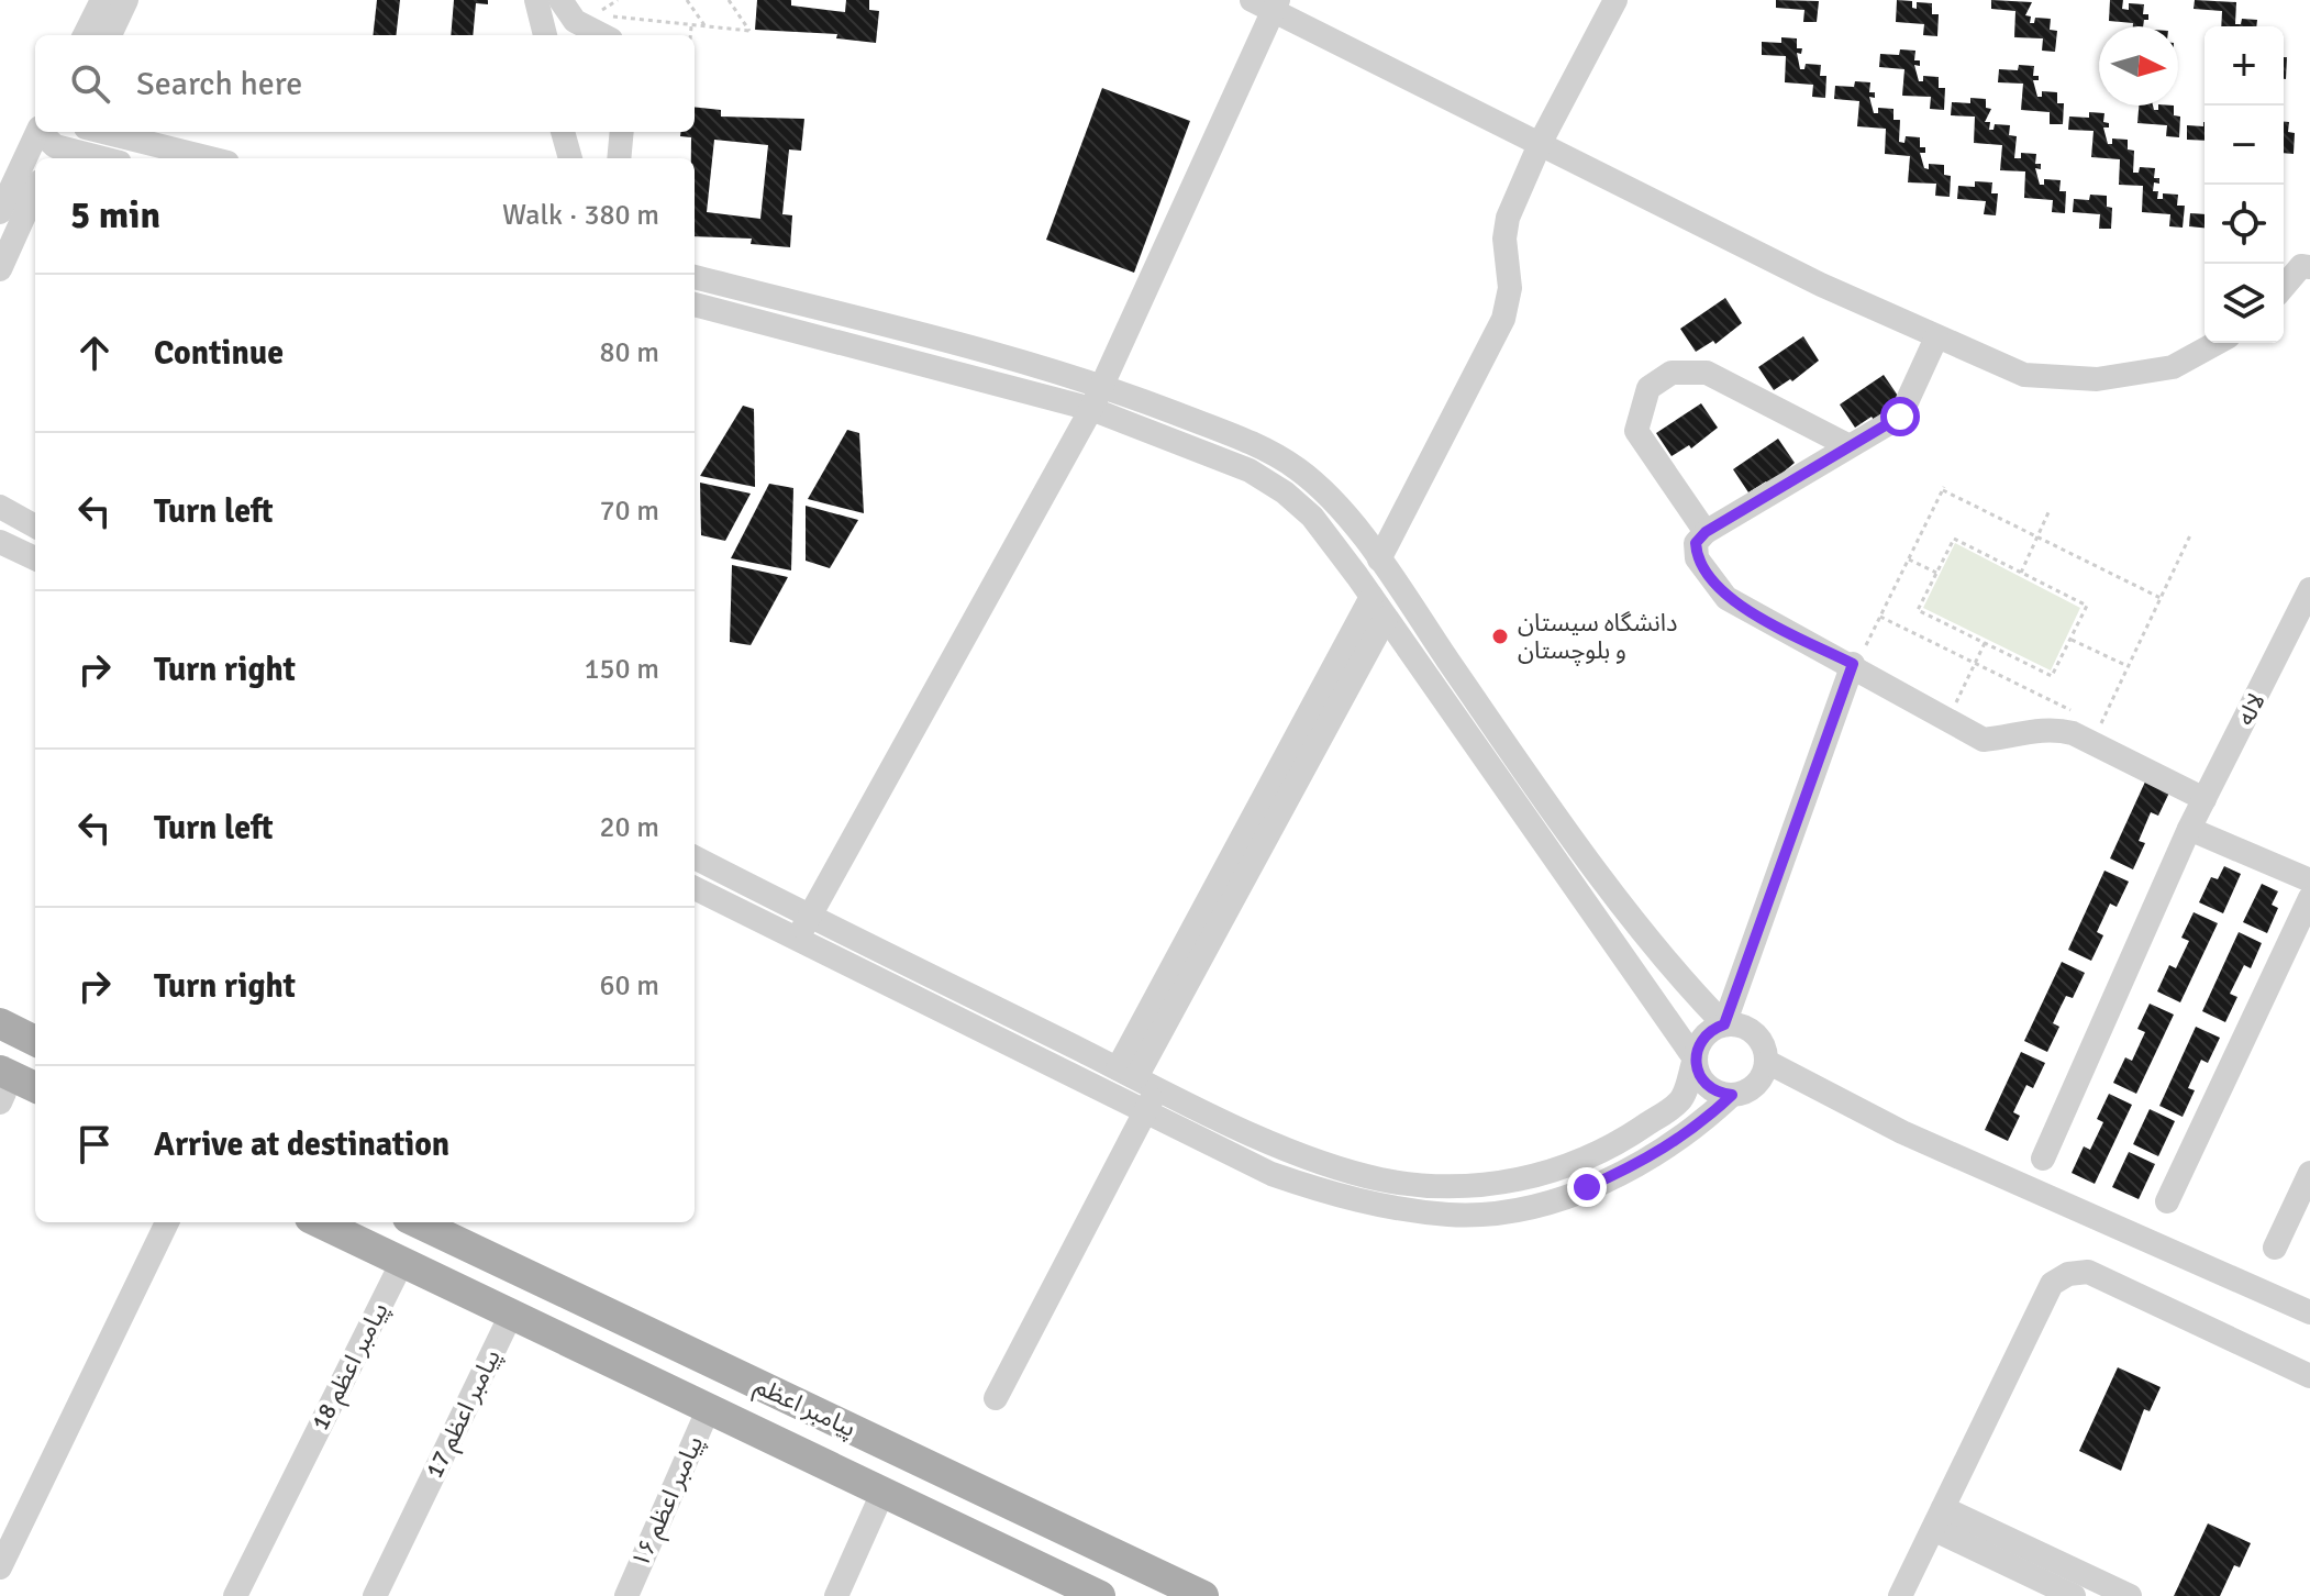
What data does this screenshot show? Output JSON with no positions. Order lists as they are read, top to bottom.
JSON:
{
  "streets": {
    "main road": ["پیامبر اعظم"],
    "street": [
      "لاله",
      "پیامبر اعظم 18",
      "پیامبر اعظم 17",
      "پیامبر اعظم ۱۶"
    ]
  },
  "crossings": [
    ["پیامبر اعظم 18", "پیامبر اعظم"],
    ["پیامبر اعظم", "پیامبر اعظم 17"],
    ["پیامبر اعظم", "پیامبر اعظم ۱۶"]
  ],
  "places": ["دانشگاه سیستان و بلوچستان"],
  "north": "right",
  "page": {
    "map_buttons": ["+", "−"],
    "search": "Search here",
    "heading": ["5 min", "Walk · 380 m"],
    "list": [
      ["Continue", "80 m"],
      ["Turn left", "70 m"],
      ["Turn right", "150 m"],
      ["Turn left", "20 m"],
      ["Turn right", "60 m"],
      "Arrive at destination"
    ]
  }
}
